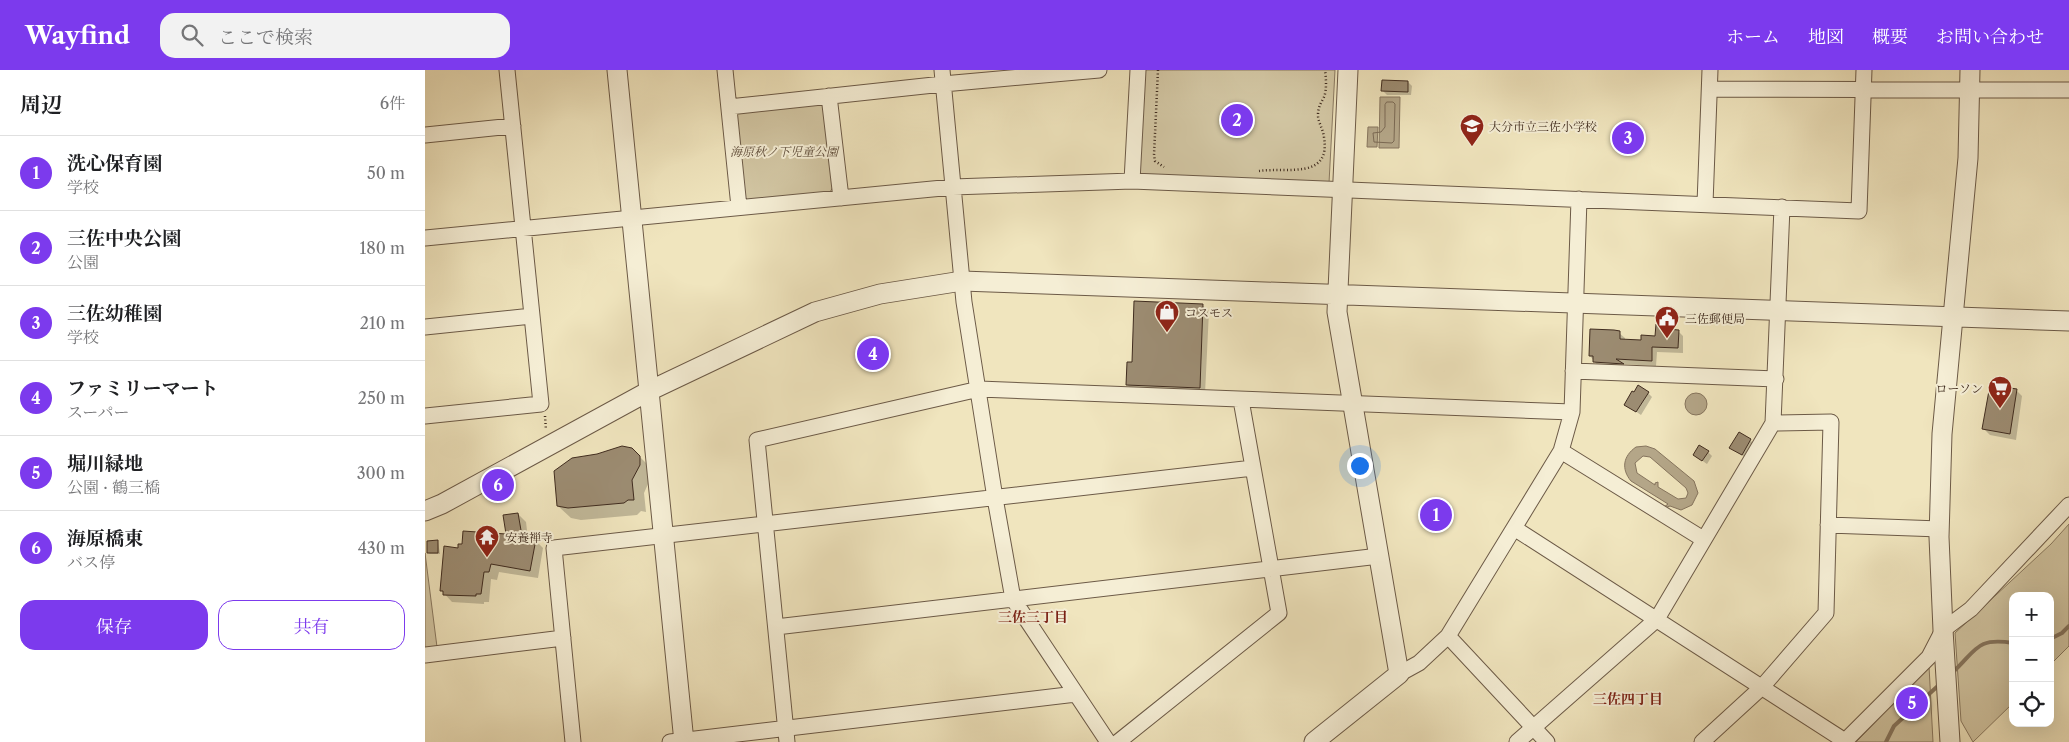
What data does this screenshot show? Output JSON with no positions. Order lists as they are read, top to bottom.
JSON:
{
  "districts": ["三佐三丁目", "三佐四丁目"],
  "parks": ["海原秋ノ下児童公園"],
  "places": {
    "school or university": ["大分市立三佐小学校"],
    "shop": ["コスモス"],
    "public building": ["三佐郵便局"],
    "supermarket": ["ローソン"],
    "temple": ["安養禅寺"]
  },
  "page": {
    "header": "Wayfind",
    "search": "ここで検索",
    "nav": [
      "ホーム",
      "地図",
      "概要",
      "お問い合わせ"
    ],
    "heading": ["周辺", "6件"],
    "pins": [
      "2",
      "3",
      "4",
      "6",
      "1",
      "5"
    ],
    "list": [
      {
        "mark": "1",
        "name": "洗心保育園",
        "note": "学校",
        "value": "50 m"
      },
      {
        "mark": "2",
        "name": "三佐中央公園",
        "note": "公園",
        "value": "180 m"
      },
      {
        "mark": "3",
        "name": "三佐幼稚園",
        "note": "学校",
        "value": "210 m"
      },
      {
        "mark": "4",
        "name": "ファミリーマート",
        "note": "スーパー",
        "value": "250 m"
      },
      {
        "mark": "5",
        "name": "堀川緑地",
        "note": "公園 · 鶴三橋",
        "value": "300 m"
      },
      {
        "mark": "6",
        "name": "海原橋東",
        "note": "バス停",
        "value": "430 m"
      }
    ],
    "buttons": ["保存", "共有"],
    "map_buttons": ["+", "−"]
  }
}
